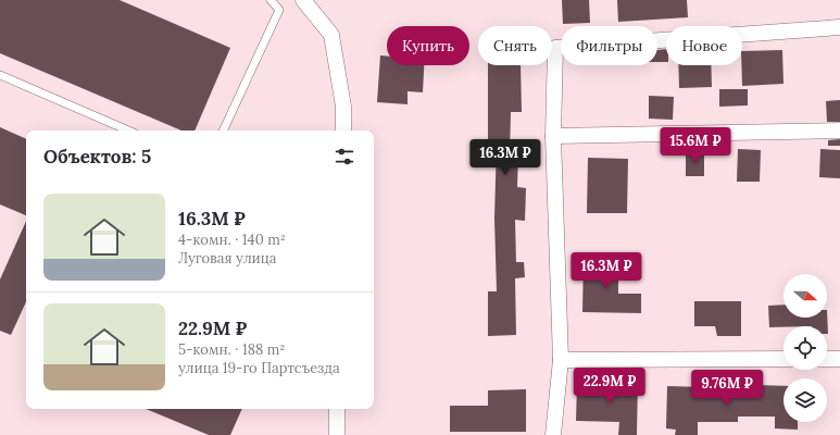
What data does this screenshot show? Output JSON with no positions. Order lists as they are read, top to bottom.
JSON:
{
  "north": "right",
  "page": {
    "chip": [
      "Купить",
      "Снять",
      "Фильтры",
      "Новое"
    ],
    "price": [
      "15.6M ₽",
      "16.3M ₽",
      "16.3M ₽",
      "22.9M ₽",
      "9.76M ₽"
    ],
    "heading": "Объектов: 5",
    "list": [
      {
        "name": "16.3M ₽",
        "note": "4-комн. · 140 m² · Луговая улица"
      },
      {
        "name": "22.9M ₽",
        "note": "5-комн. · 188 m² · улица 19-го Партсъезда"
      }
    ]
  }
}
